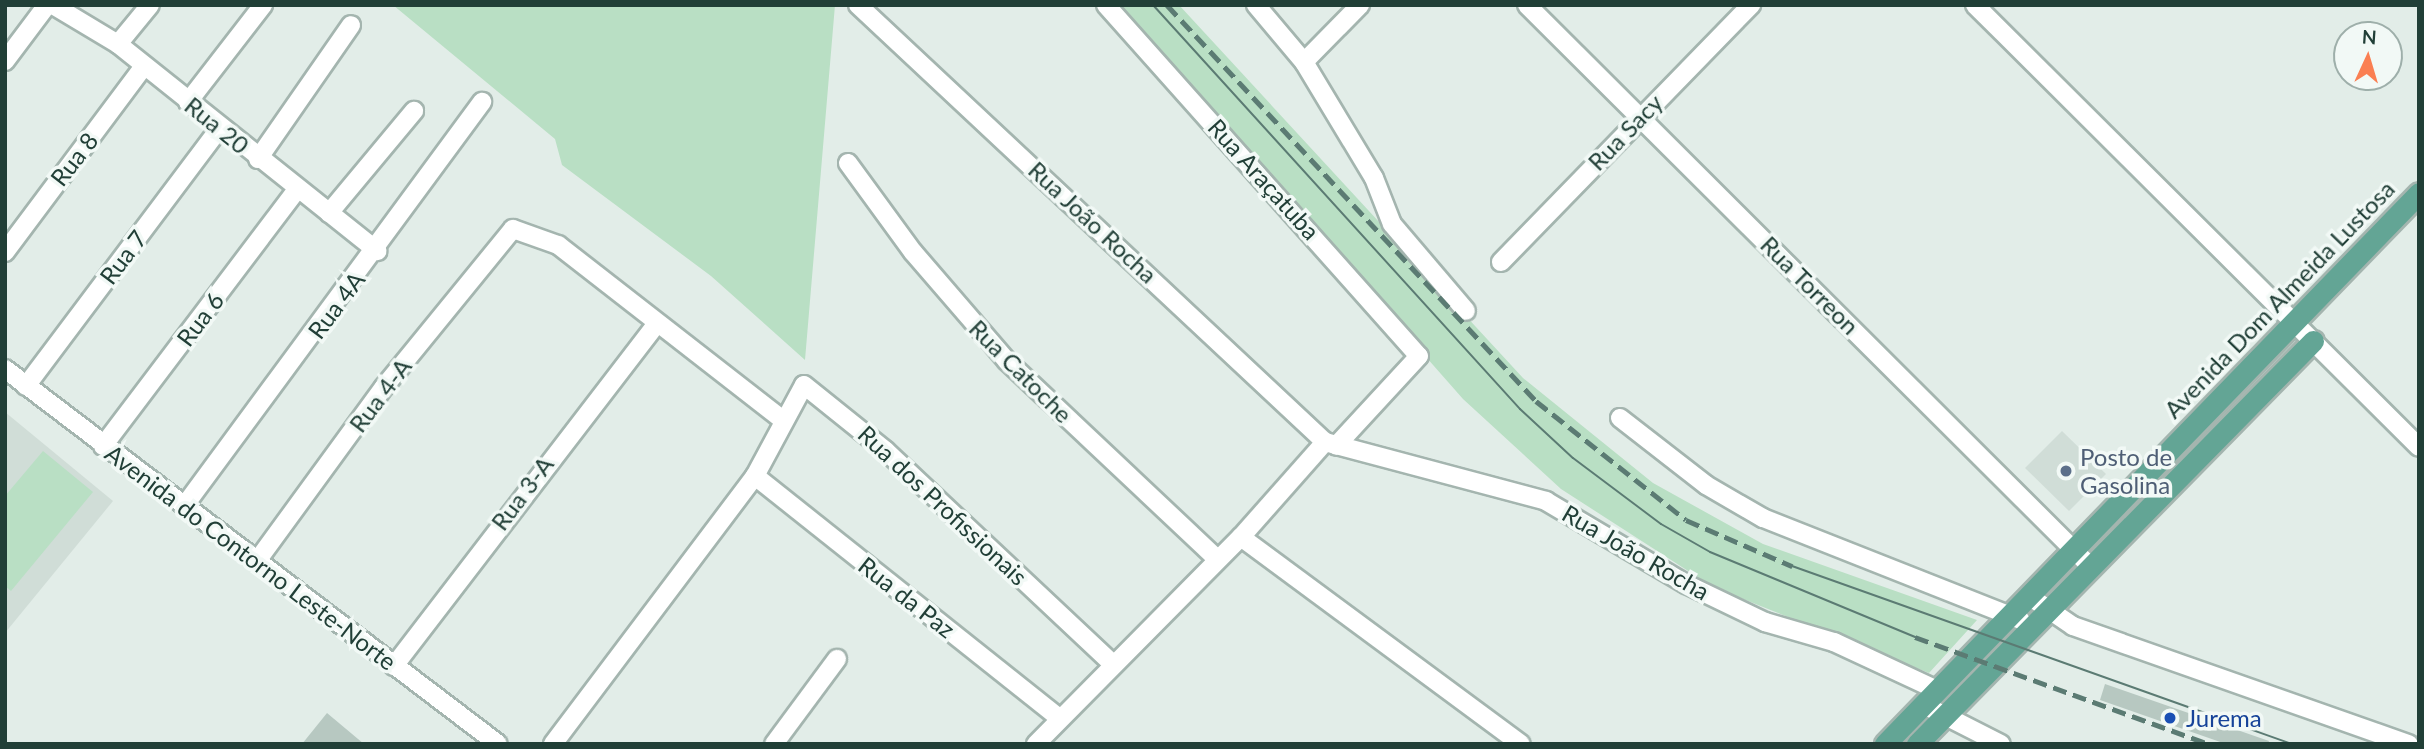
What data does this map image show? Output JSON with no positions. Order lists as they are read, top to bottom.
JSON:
{
  "streets": {
    "main road": ["Avenida Dom Almeida Lustosa"],
    "street": [
      "Rua 20",
      "Rua Sacy",
      "Rua 8",
      "Rua Araçatuba",
      "Rua João Rocha",
      "Rua 7",
      "Rua Torreon",
      "Rua 4A",
      "Rua 6",
      "Rua Catoche",
      "Rua 4-A",
      "Rua 3-A",
      "Rua dos Profissionais",
      "Avenida do Contorno Leste-Norte",
      "Rua da Paz"
    ]
  },
  "crossings": [
    ["Rua 20", "Rua 8"],
    ["Rua 20", "Rua 7"],
    ["Rua 20", "Rua 4A"],
    ["Rua 20", "Rua 6"],
    ["Rua Sacy", "Rua Torreon"],
    ["Rua Araçatuba", "Rua João Rocha"],
    ["Rua João Rocha", "Avenida Dom Almeida Lustosa"],
    ["Rua 7", "Avenida do Contorno Leste-Norte"],
    ["Rua Torreon", "Avenida Dom Almeida Lustosa"],
    ["Rua 4A", "Avenida do Contorno Leste-Norte"],
    ["Rua 6", "Avenida do Contorno Leste-Norte"],
    ["Rua 4-A", "Rua 3-A"],
    ["Rua 4-A", "Avenida do Contorno Leste-Norte"],
    ["Rua 3-A", "Avenida do Contorno Leste-Norte"],
    ["Rua dos Profissionais", "Rua da Paz"]
  ],
  "places": ["Posto de Gasolina", "Jurema"],
  "north": "top"
}
